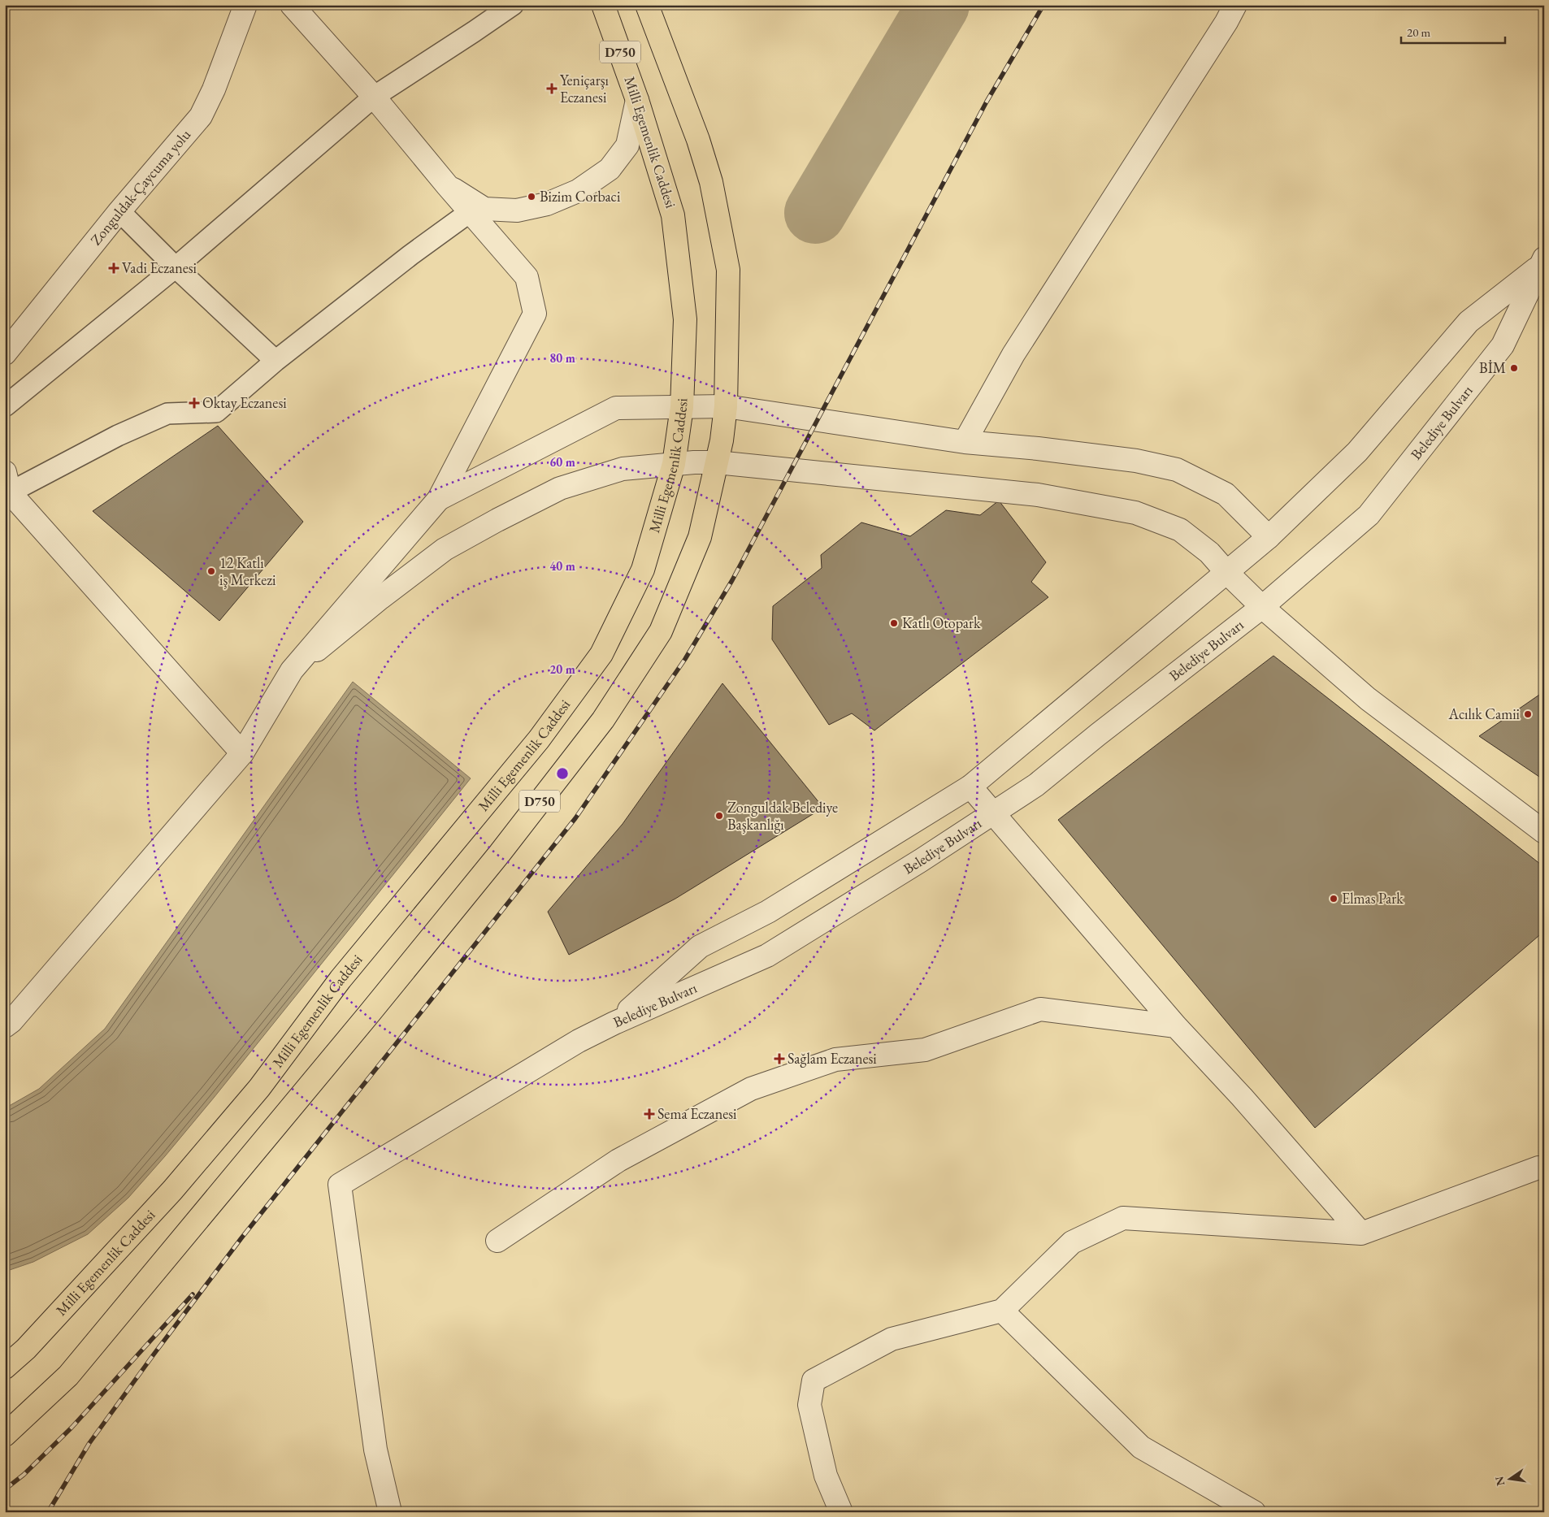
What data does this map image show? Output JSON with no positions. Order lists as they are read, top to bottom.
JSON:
{
  "streets": {
    "highway": ["D750", "Milli Egemenlik Caddesi"],
    "street": ["Zonguldak-Çaycuma yolu", "Belediye Bulvarı"]
  },
  "places": {
    "health": [
      "Yeniçarşı Eczanesi",
      "Vadi Eczanesi",
      "Oktay Eczanesi",
      "Sağlam Eczanesi",
      "Sema Eczanesi"
    ],
    "other": [
      "Bizim Corbaci",
      "BİM",
      "12 Katlı iş Merkezi",
      "Katlı Otopark",
      "Acılık Camii",
      "Zonguldak Belediye Başkanlığı",
      "Elmas Park"
    ]
  },
  "scale_bar": "20 m",
  "north": "left",
  "rings": [
    "80 m",
    "60 m",
    "40 m",
    "20 m"
  ]
}
